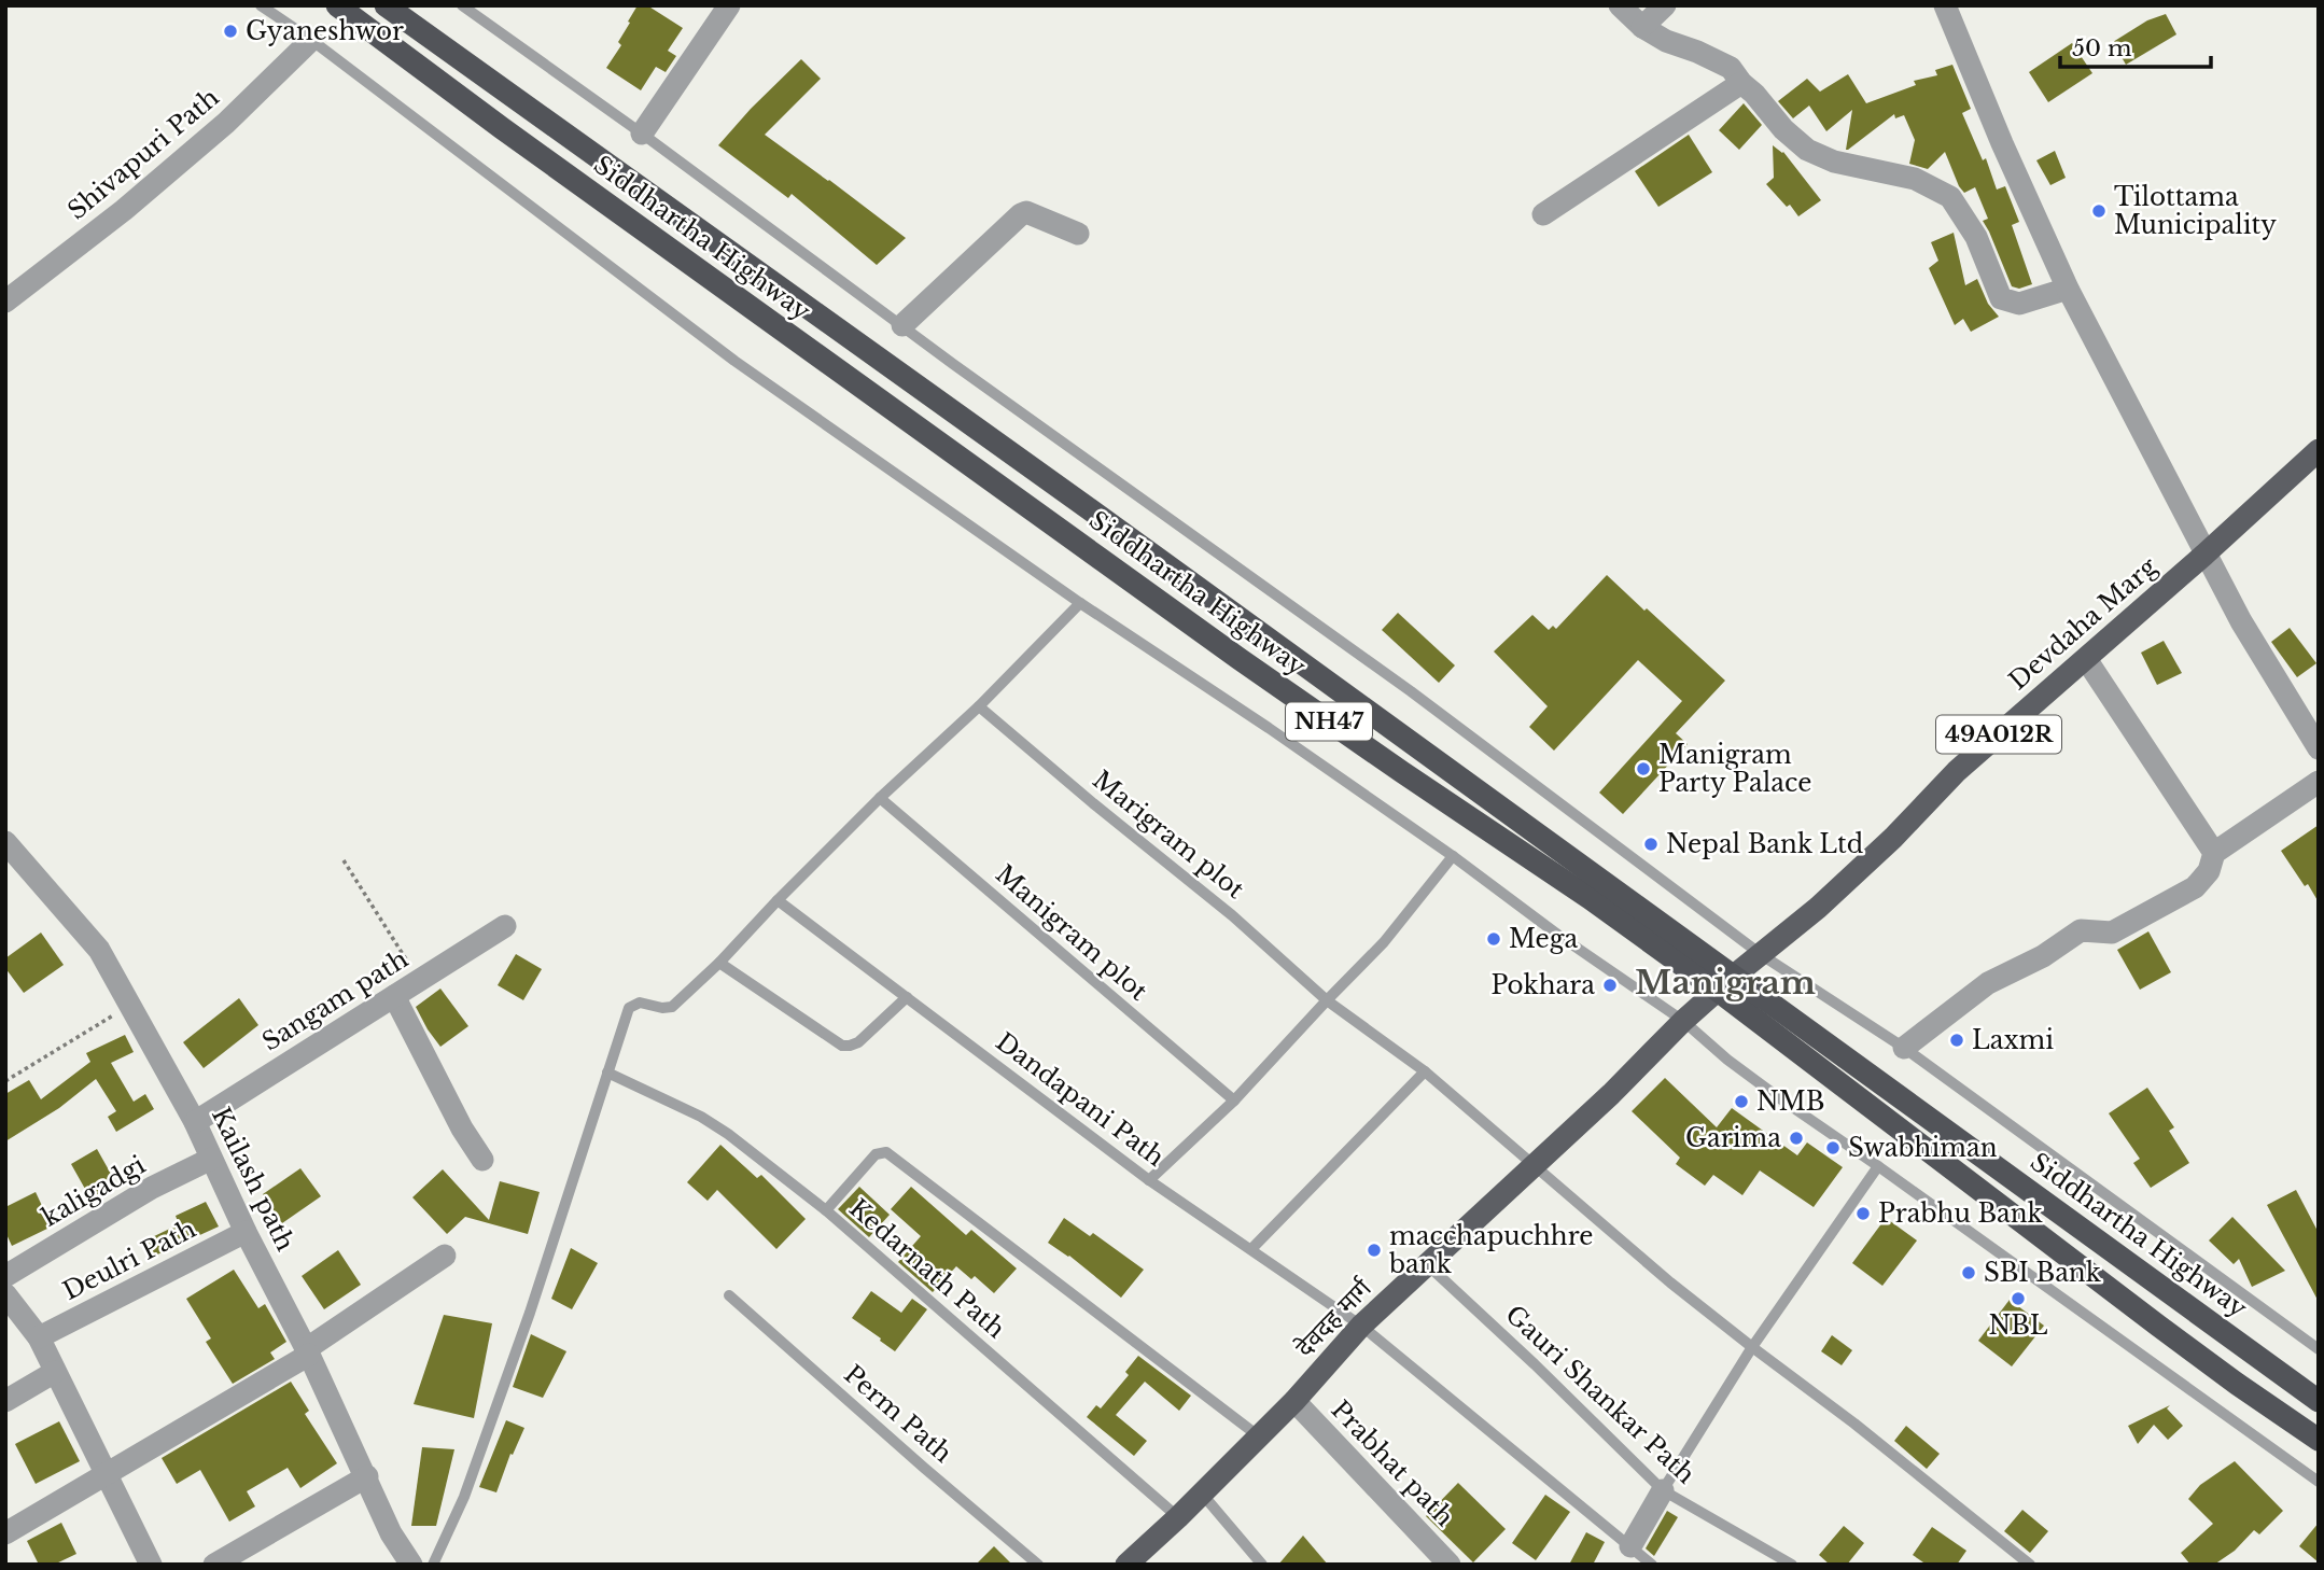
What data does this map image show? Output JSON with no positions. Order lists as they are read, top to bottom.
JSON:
{
  "streets": {
    "highway": ["Siddhartha Highway", "NH47"],
    "main road": ["Devdaha Marg", "49A012R", "देवदह मार्ग"],
    "street": [
      "Shivapuri Path",
      "Sangam path",
      "Kailash path",
      "kaligadgi",
      "Deulri Path",
      "Prabhat path"
    ],
    "lane": [
      "Marigram plot",
      "Manigram plot",
      "Dandapani Path",
      "Kedarnath Path",
      "Gauri Shankar Path",
      "Perm Path"
    ]
  },
  "crossings": [
    ["Siddhartha Highway", "Devdaha Marg"],
    ["Devdaha Marg", "देवदह मार्ग"],
    ["Marigram plot", "देवदह मार्ग"],
    ["Sangam path", "Kailash path"],
    ["Dandapani Path", "देवदह मार्ग"],
    ["Kailash path", "kaligadgi"],
    ["Kailash path", "Deulri Path"],
    ["Kedarnath Path", "देवदह मार्ग"],
    ["देवदह मार्ग", "Gauri Shankar Path"],
    ["देवदह मार्ग", "Prabhat path"]
  ],
  "districts": ["Manigram"],
  "places": [
    "Gyaneshwor",
    "Tilottama Municipality",
    "Manigram Party Palace",
    "Nepal Bank Ltd",
    "Mega",
    "Pokhara",
    "Laxmi",
    "NMB",
    "Garima",
    "Swabhiman",
    "Prabhu Bank",
    "macchapuchhre bank",
    "SBI Bank",
    "NBL"
  ],
  "scale_bar": "50 m"
}
